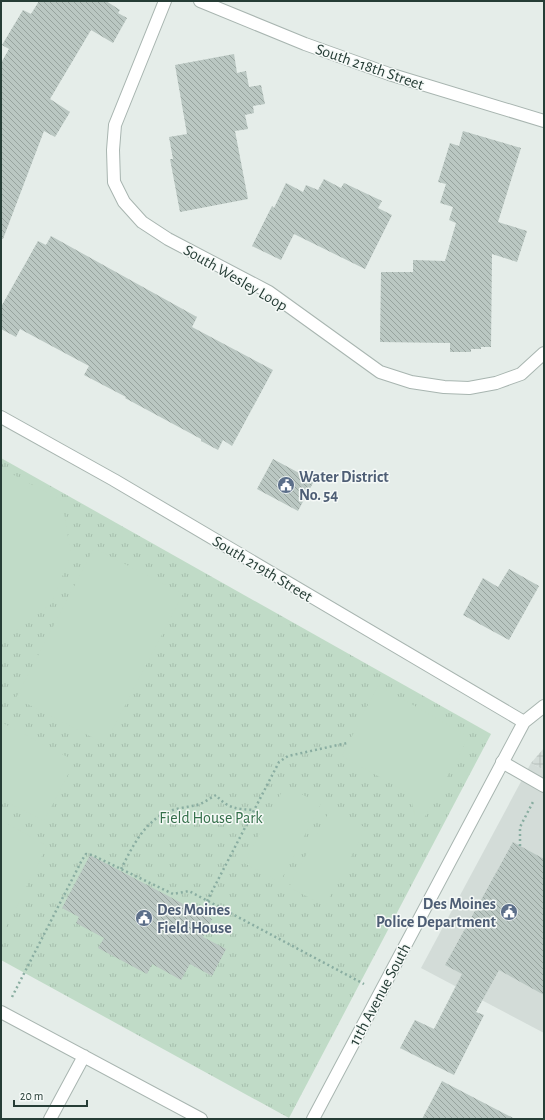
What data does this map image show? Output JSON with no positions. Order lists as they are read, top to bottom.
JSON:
{
  "streets": {
    "street": [
      "South 218th Street",
      "South Wesley Loop",
      "South 219th Street",
      "11th Avenue South"
    ]
  },
  "crossings": [
    ["South 219th Street", "11th Avenue South"]
  ],
  "parks": ["Field House Park"],
  "places": {
    "public building": ["Water District No. 54", "Des Moines Police Department", "Des Moines Field House"]
  },
  "scale_bar": "20 m"
}
